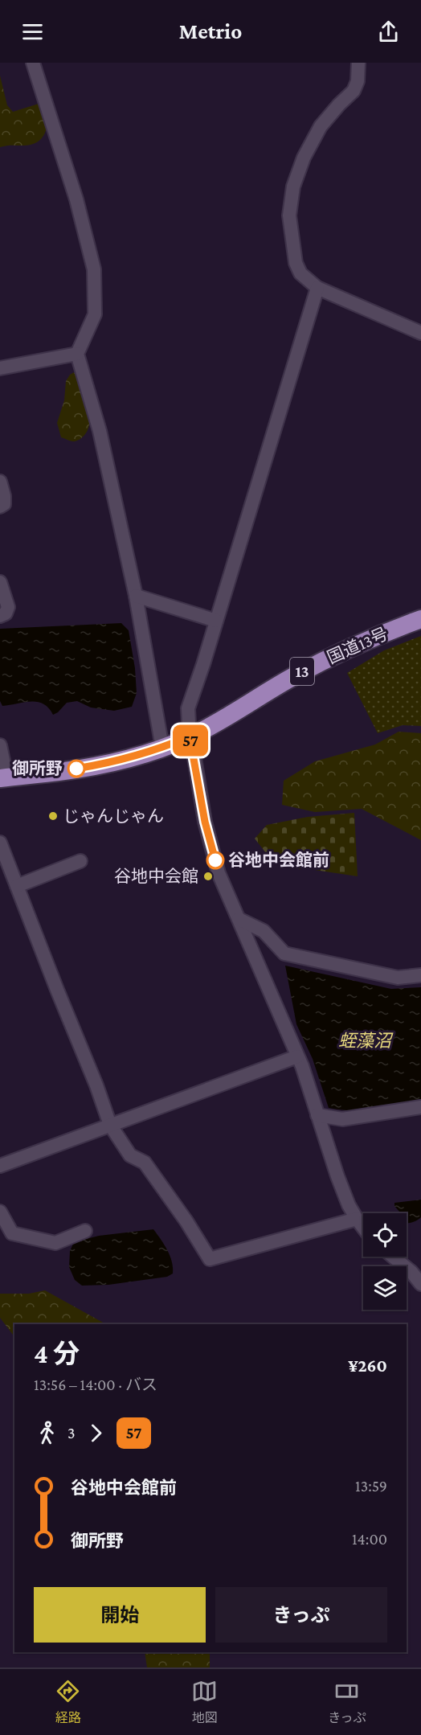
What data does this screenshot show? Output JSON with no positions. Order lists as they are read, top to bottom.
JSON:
{
  "streets": {
    "highway": ["国道13号", "13"]
  },
  "water": ["蛭藻沼"],
  "places": [
    "御所野",
    "じゃんじゃん",
    "谷地中会館前",
    "谷地中会館"
  ],
  "lines": ["bus line 57"],
  "page": {
    "header": "Metrio",
    "on_map": "57",
    "heading": ["4 分", "13:56 – 14:00 · バス", "¥260"],
    "legs": ["3", "57"],
    "list": [
      {
        "name": "谷地中会館前",
        "value": "13:59"
      },
      {
        "name": "御所野",
        "value": "14:00"
      }
    ],
    "buttons": ["開始", "きっぷ"],
    "tabs": ["経路", "地図", "きっぷ"]
  }
}
